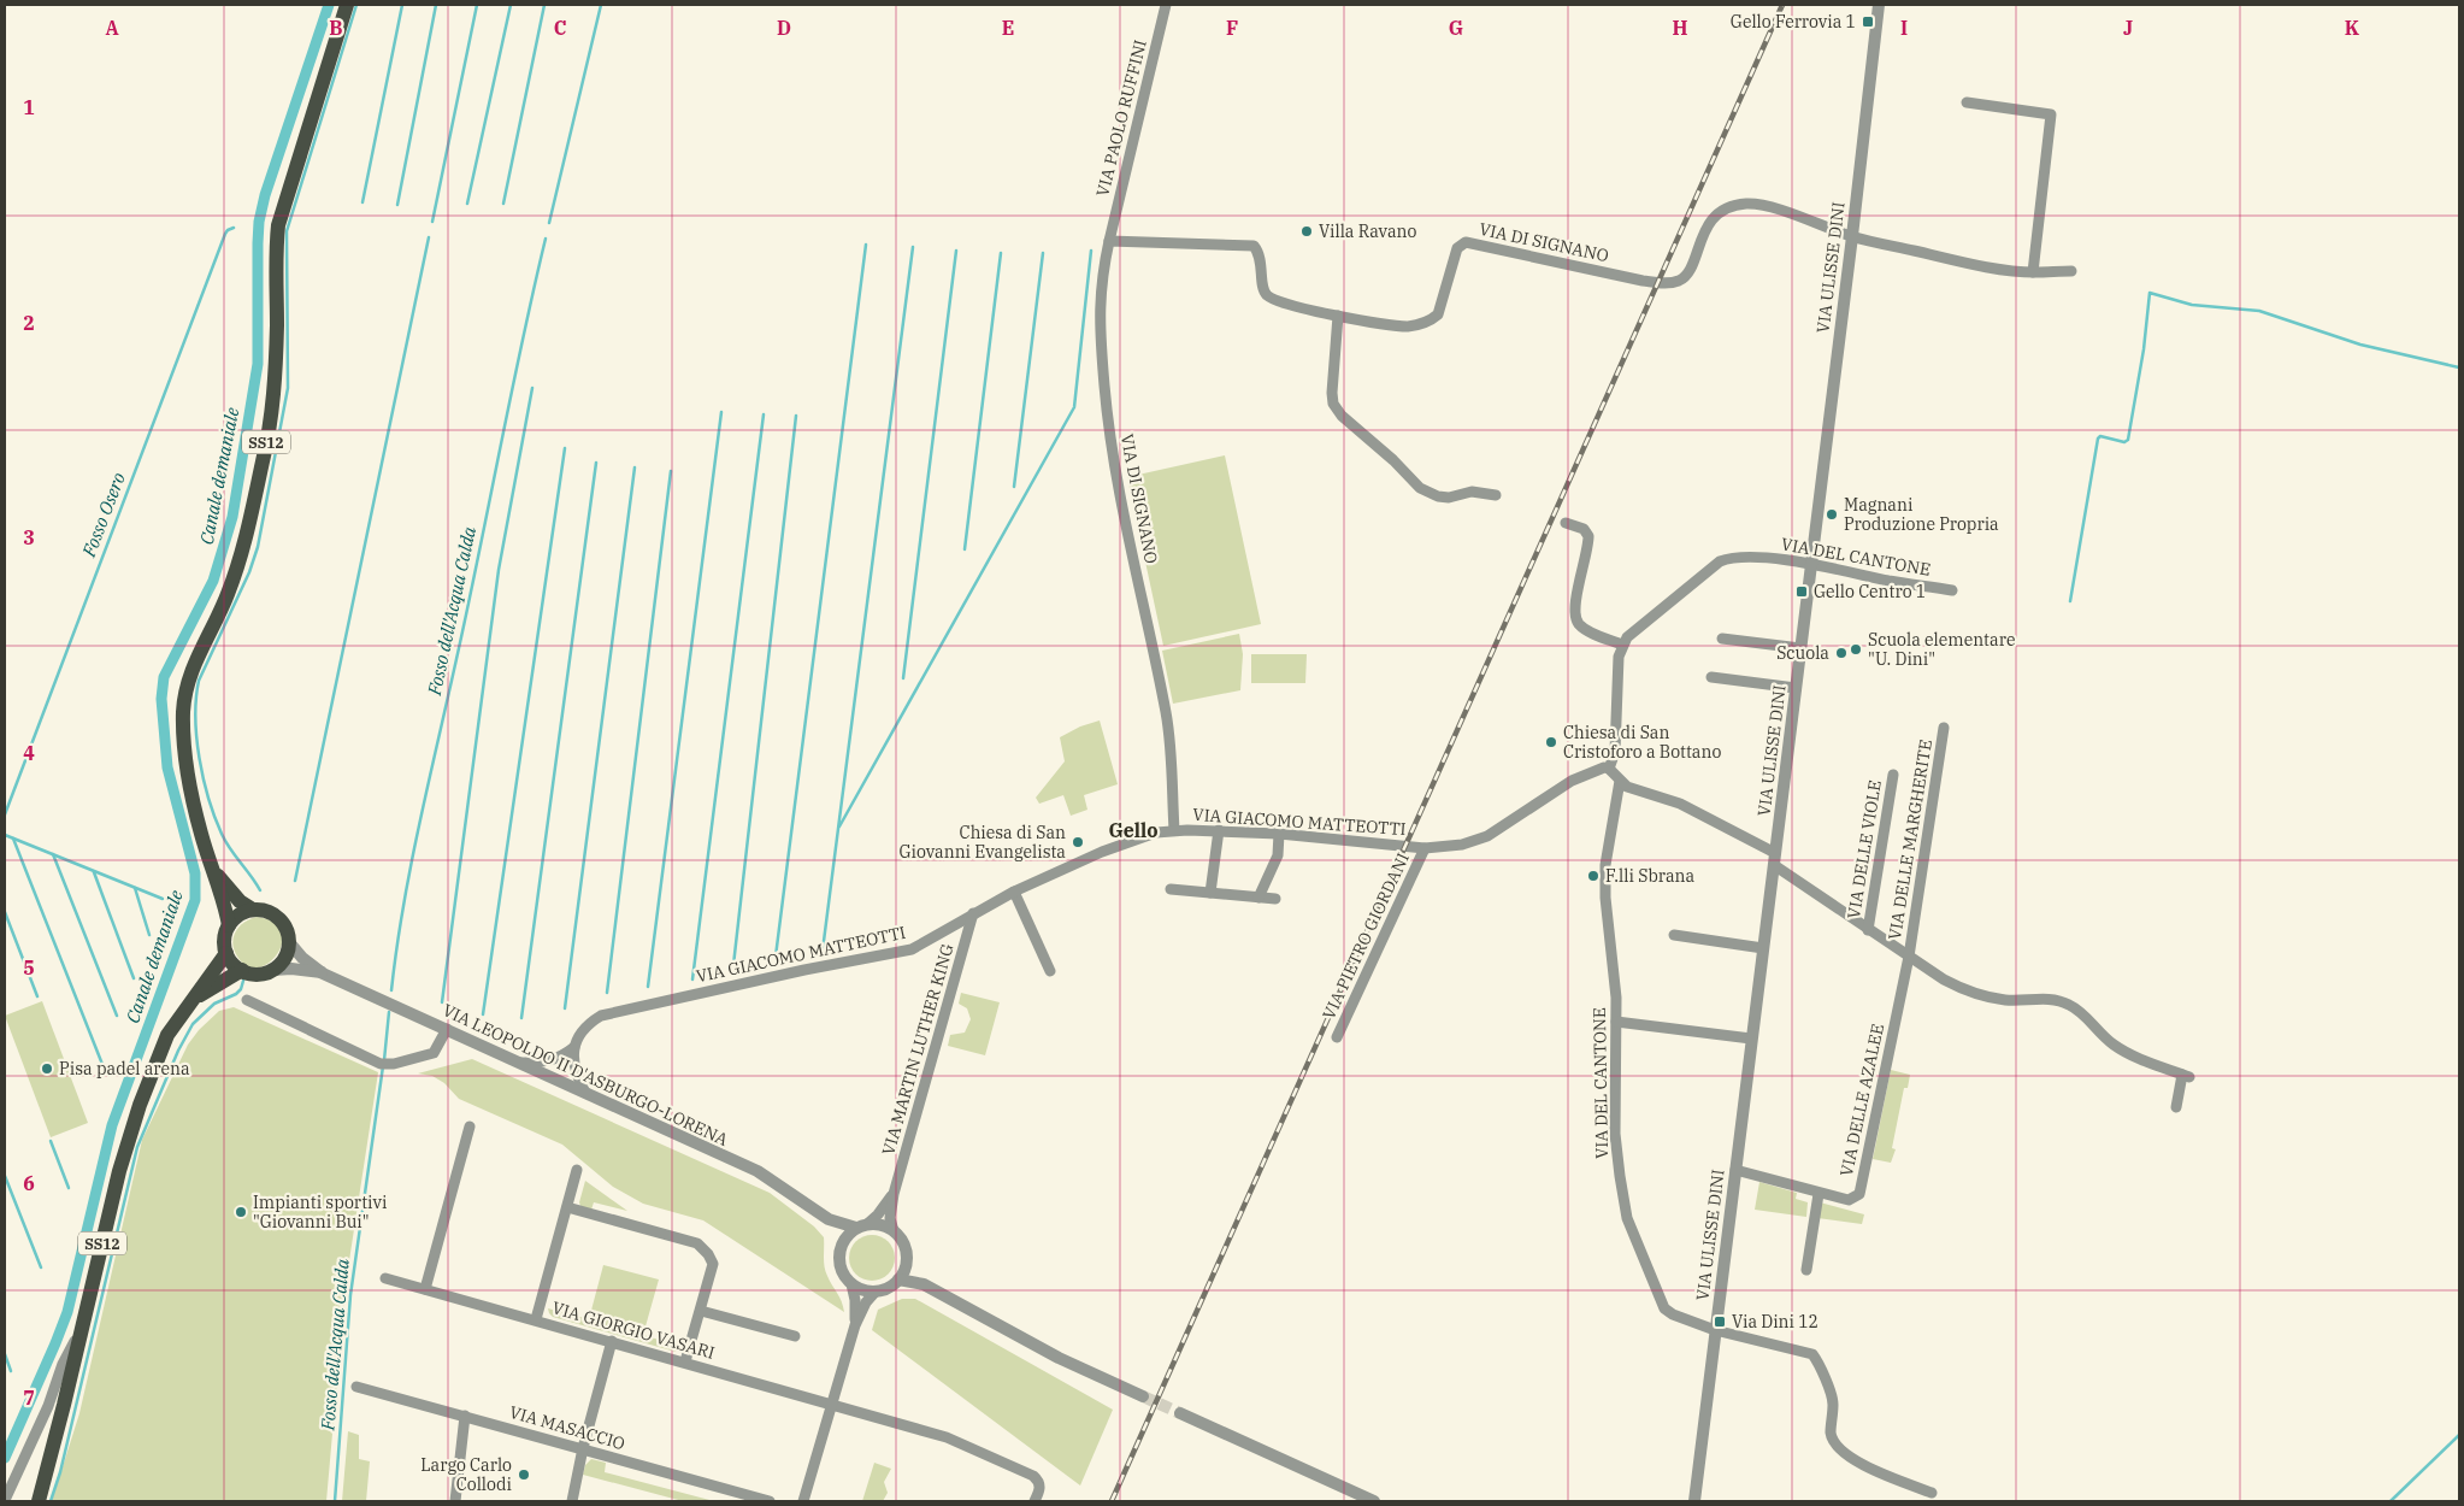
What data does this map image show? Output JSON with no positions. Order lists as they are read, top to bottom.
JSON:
{
  "streets": {
    "main road": ["SS12"],
    "street": [
      "VIA PAOLO RUFFINI",
      "VIA DI SIGNANO",
      "VIA ULISSE DINI",
      "VIA DEL CANTONE",
      "VIA GIACOMO MATTEOTTI",
      "VIA DELLE MARGHERITE",
      "VIA DELLE VIOLE",
      "VIA PIETRO GIORDANI",
      "VIA MARTIN LUTHER KING",
      "VIA LEOPOLDO II D'ASBURGO-LORENA",
      "VIA DELLE AZALEE",
      "VIA GIORGIO VASARI",
      "VIA MASACCIO"
    ]
  },
  "crossings": [
    ["VIA PAOLO RUFFINI", "VIA DI SIGNANO"],
    ["VIA DI SIGNANO", "VIA ULISSE DINI"],
    ["VIA DI SIGNANO", "VIA GIACOMO MATTEOTTI"],
    ["VIA ULISSE DINI", "VIA DEL CANTONE"],
    ["VIA ULISSE DINI", "VIA DELLE AZALEE"],
    ["VIA GIACOMO MATTEOTTI", "VIA PIETRO GIORDANI"],
    ["VIA GIACOMO MATTEOTTI", "VIA MARTIN LUTHER KING"],
    ["VIA GIACOMO MATTEOTTI", "VIA LEOPOLDO II D'ASBURGO-LORENA"],
    ["VIA DELLE MARGHERITE", "VIA DELLE AZALEE"]
  ],
  "districts": ["Gello"],
  "water": ["Canale demaniale", "Fosso Osero", "Fosso dell'Acqua Calda"],
  "places": {
    "transit": ["Gello Ferrovia 1", "Gello Centro 1", "Via Dini 12"],
    "other": [
      "Villa Ravano",
      "Magnani Produzione Propria",
      "Scuola elementare \"U. Dini\"",
      "Scuola",
      "Chiesa di San Cristoforo a Bottano",
      "Chiesa di San Giovanni Evangelista",
      "F.lli Sbrana",
      "Pisa padel arena",
      "Impianti sportivi \"Giovanni Bui\"",
      "Largo Carlo Collodi"
    ]
  },
  "grid": {
    "columns": [
      "A",
      "B",
      "C",
      "D",
      "E",
      "F",
      "G",
      "H",
      "I",
      "J",
      "K"
    ],
    "rows": [
      "1",
      "2",
      "3",
      "4",
      "5",
      "6",
      "7"
    ]
  }
}
